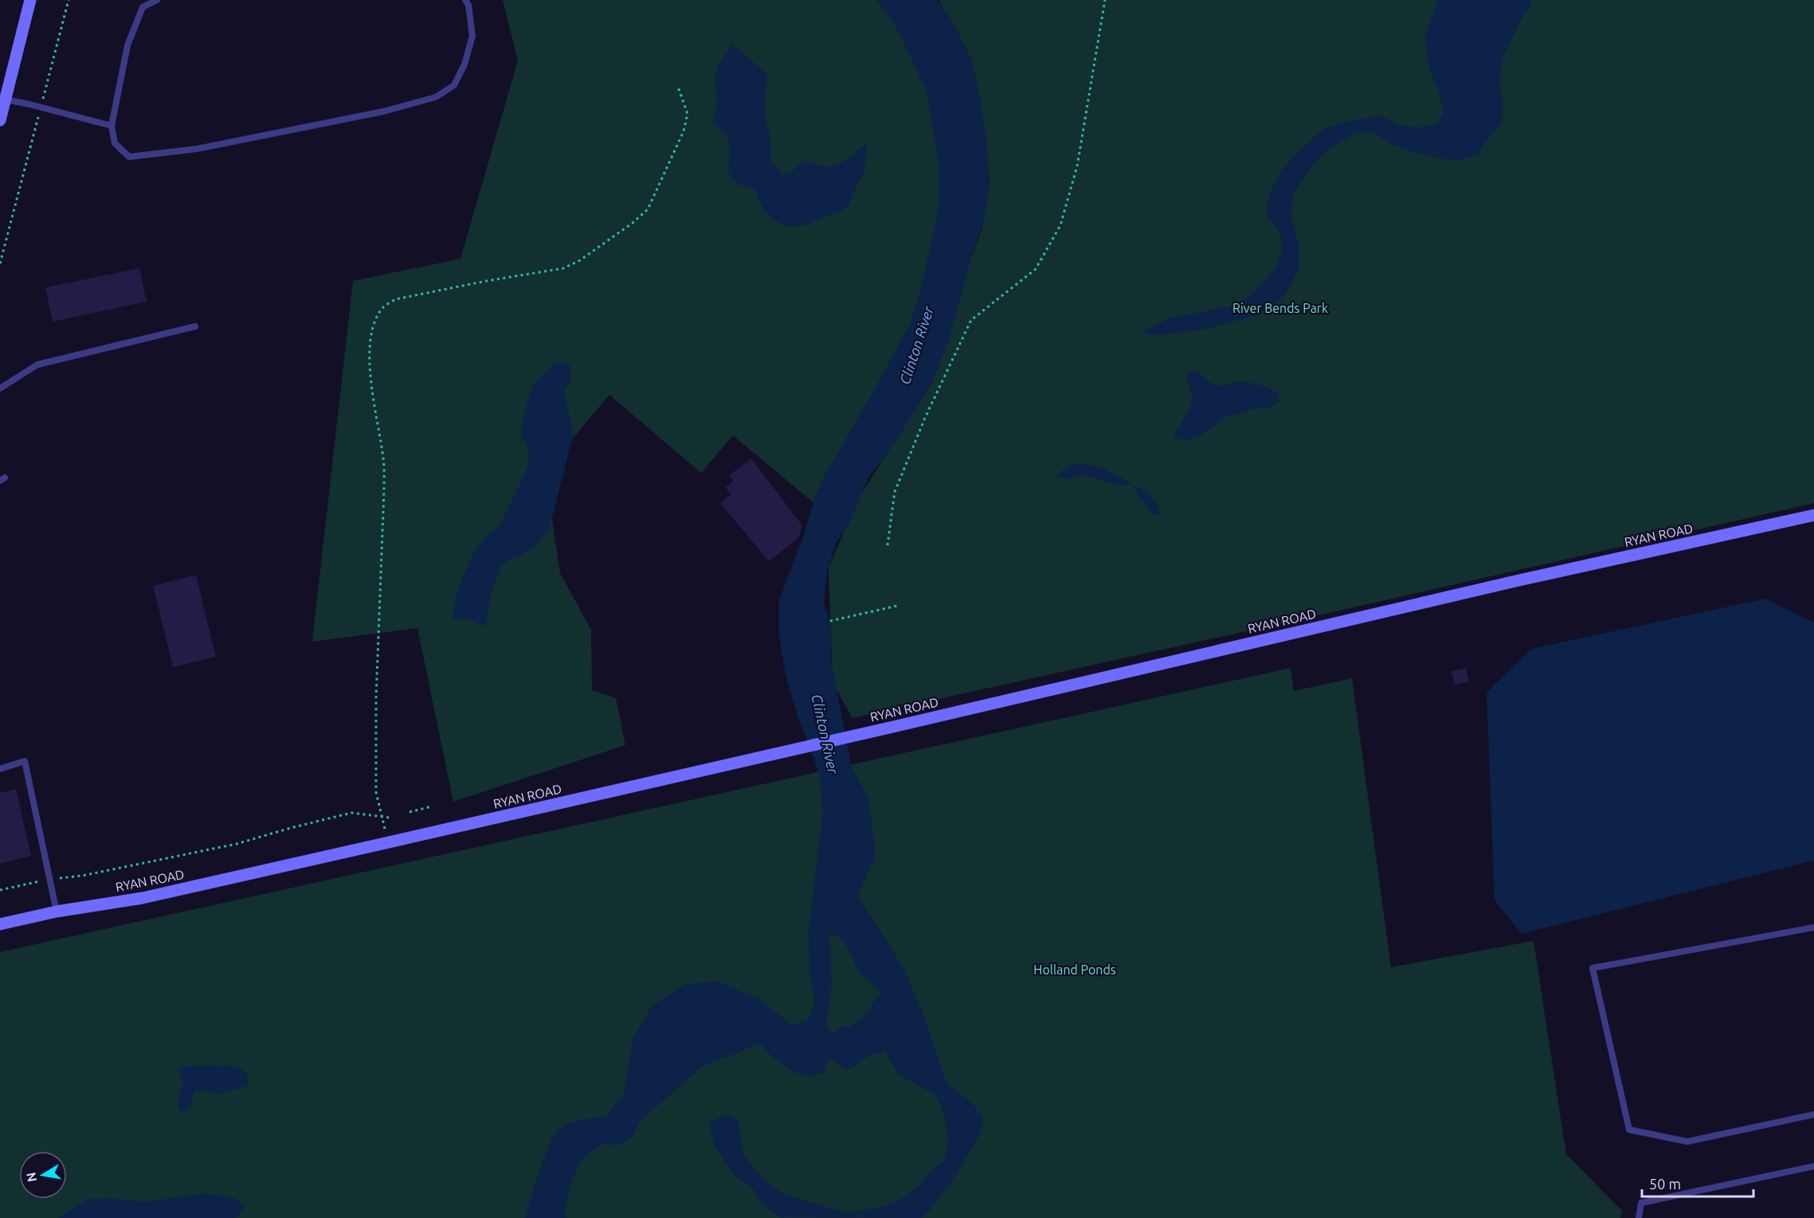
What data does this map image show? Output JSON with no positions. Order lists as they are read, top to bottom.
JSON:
{
  "streets": {
    "street": ["RYAN ROAD"]
  },
  "water": ["Clinton River"],
  "parks": ["River Bends Park", "Holland Ponds"],
  "scale_bar": "50 m",
  "north": "left"
}
